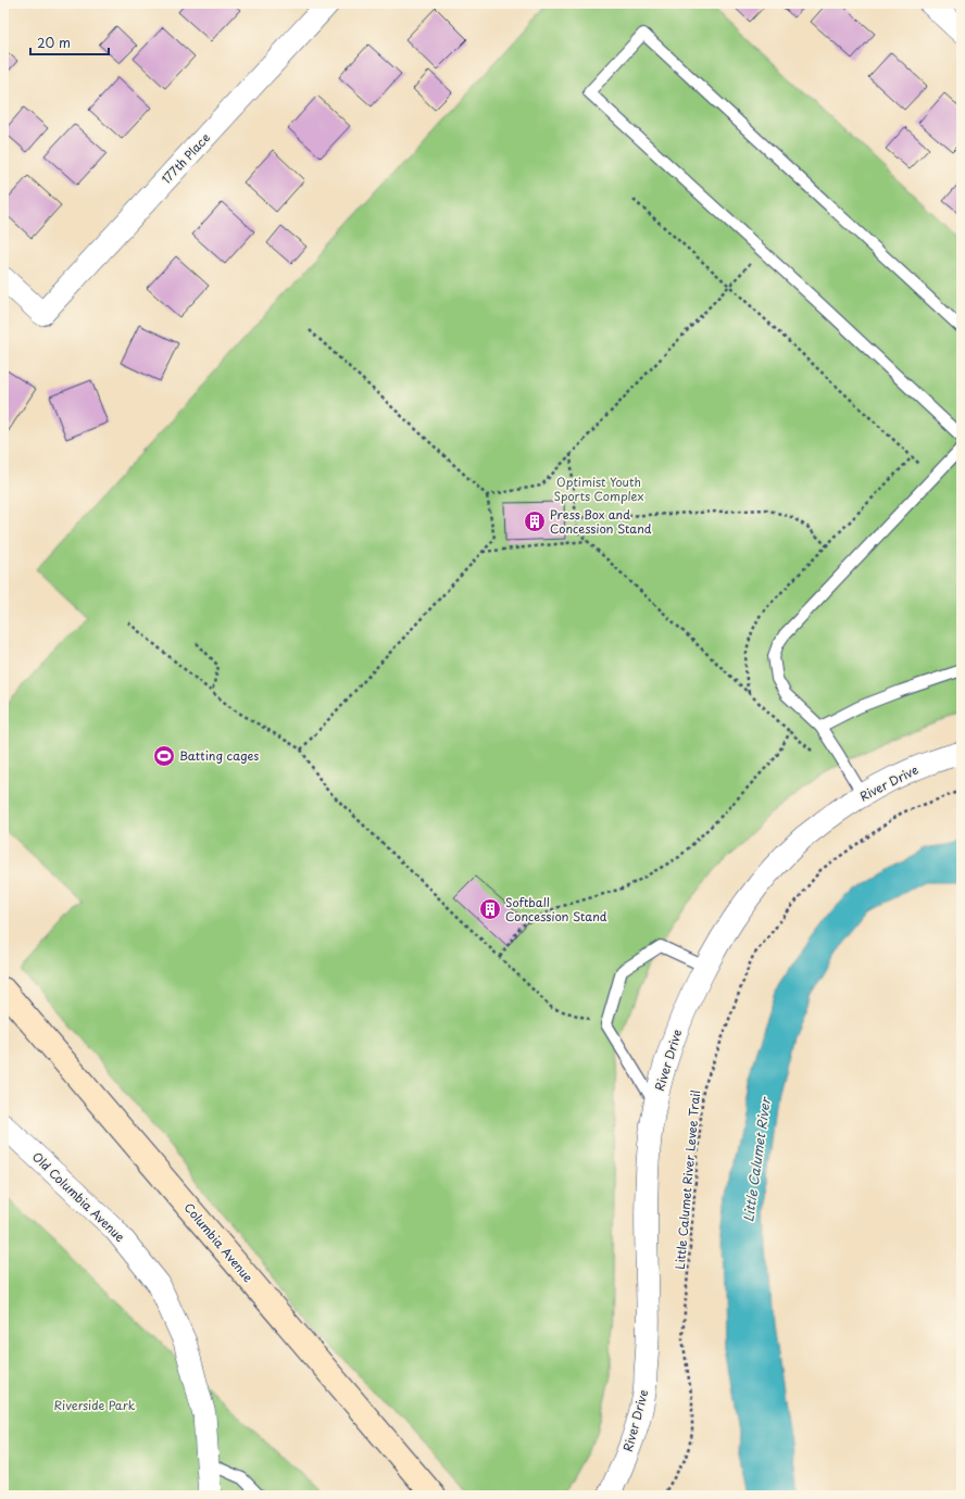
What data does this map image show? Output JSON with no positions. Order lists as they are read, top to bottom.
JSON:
{
  "streets": {
    "street": [
      "177th Place",
      "River Drive",
      "Old Columbia Avenue",
      "Columbia Avenue"
    ],
    "path": ["Little Calumet River Levee Trail"]
  },
  "water": ["Little Calumet River"],
  "parks": ["Optimist Youth Sports Complex", "Riverside Park"],
  "places": {
    "building": ["Press Box and Concession Stand", "Softball Concession Stand"],
    "sports": ["Batting cages"]
  },
  "scale_bar": "20 m"
}
